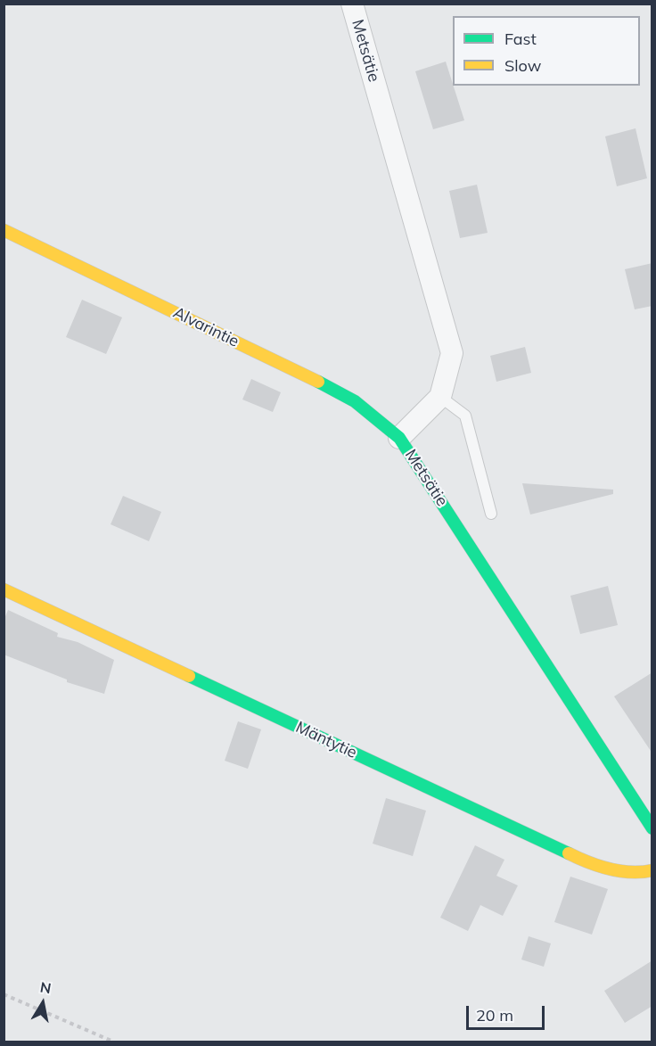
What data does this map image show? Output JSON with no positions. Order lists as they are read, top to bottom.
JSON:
{
  "streets": {
    "street": ["Metsätie", "Alvarintie", "Mäntytie"]
  },
  "crossings": [
    ["Metsätie", "Alvarintie"]
  ],
  "legend": ["Fast", "Slow"],
  "scale_bar": "20 m",
  "north": "top"
}
